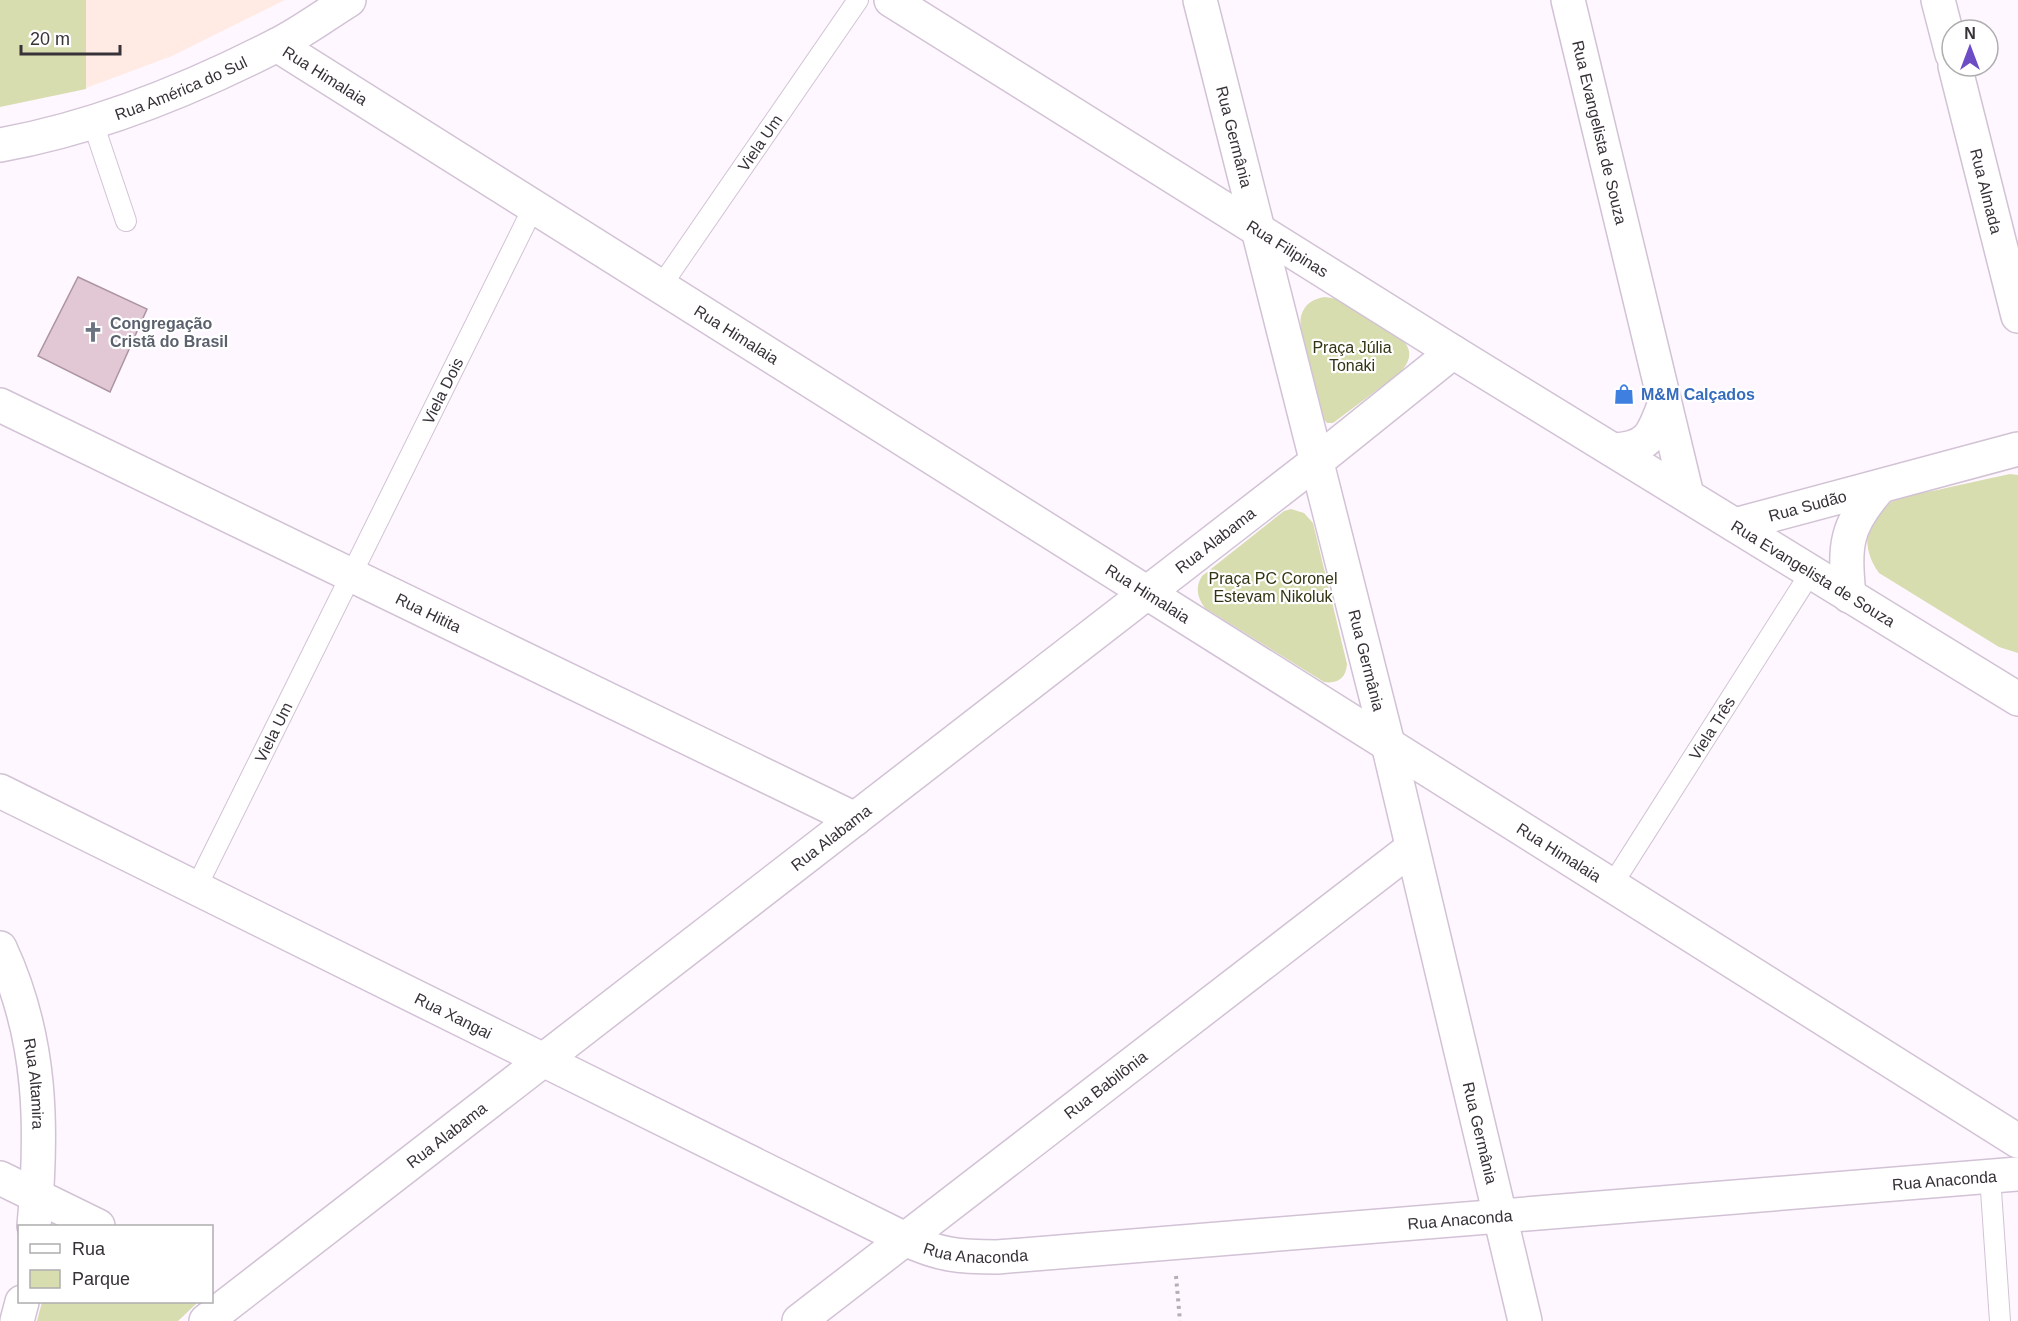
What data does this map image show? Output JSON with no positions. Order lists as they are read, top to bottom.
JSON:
{
  "streets": {
    "street": [
      "Rua Himalaia",
      "Rua América do Sul",
      "Rua Evangelista de Souza",
      "Rua Germânia",
      "Rua Almada",
      "Rua Filipinas",
      "Rua Sudão",
      "Rua Alabama",
      "Rua Hitita",
      "Rua Xangai",
      "Rua Altamira",
      "Rua Babilônia",
      "Rua Anaconda"
    ],
    "lane": ["Viela Um", "Viela Dois", "Viela Três"]
  },
  "crossings": [
    ["Rua Himalaia", "Rua América do Sul"],
    ["Rua Himalaia", "Rua Germânia"],
    ["Rua Himalaia", "Viela Um"],
    ["Rua Himalaia", "Viela Dois"],
    ["Rua Himalaia", "Rua Alabama"],
    ["Rua Himalaia", "Viela Três"],
    ["Rua Evangelista de Souza", "Rua Filipinas"],
    ["Rua Evangelista de Souza", "Rua Sudão"],
    ["Rua Evangelista de Souza", "Viela Três"],
    ["Rua Germânia", "Rua Filipinas"],
    ["Rua Germânia", "Rua Alabama"],
    ["Rua Germânia", "Rua Babilônia"],
    ["Rua Germânia", "Rua Anaconda"],
    ["Viela Um", "Viela Dois"],
    ["Viela Um", "Rua Hitita"],
    ["Viela Um", "Rua Xangai"],
    ["Rua Filipinas", "Rua Alabama"],
    ["Viela Dois", "Rua Hitita"],
    ["Rua Alabama", "Rua Hitita"],
    ["Rua Alabama", "Rua Xangai"],
    ["Rua Xangai", "Rua Babilônia"],
    ["Rua Xangai", "Rua Anaconda"],
    ["Rua Babilônia", "Rua Anaconda"]
  ],
  "parks": ["Praça Júlia Tonaki", "Praça PC Coronel Estevam Nikoluk"],
  "places": {
    "church": ["Congregação Cristã do Brasil"],
    "shop": ["M&M Calçados"]
  },
  "legend": ["Rua", "Parque"],
  "scale_bar": "20 m",
  "north": "top"
}
